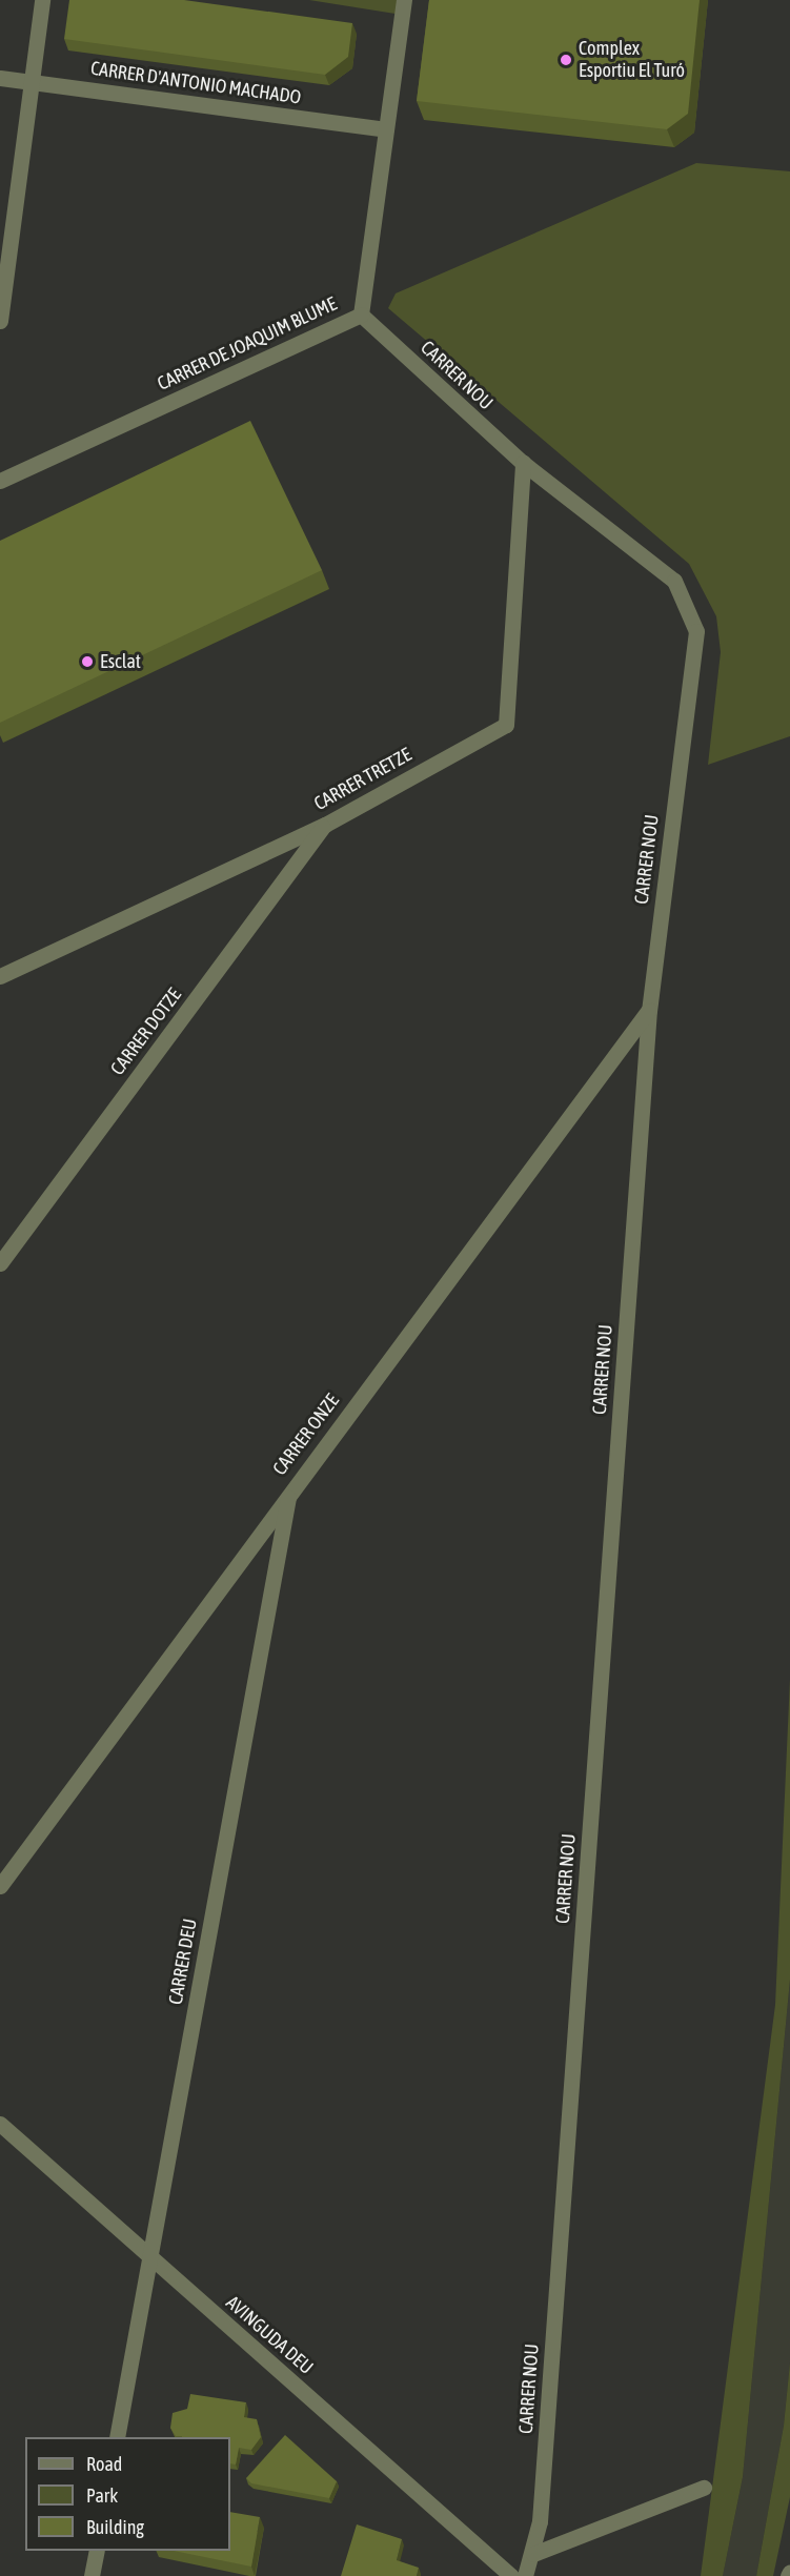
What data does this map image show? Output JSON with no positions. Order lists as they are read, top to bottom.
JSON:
{
  "streets": {
    "street": [
      "CARRER D'ANTONIO MACHADO",
      "CARRER DE JOAQUIM BLUME",
      "CARRER NOU",
      "CARRER TRETZE",
      "CARRER DOTZE",
      "CARRER ONZE",
      "CARRER DEU",
      "AVINGUDA DEU"
    ]
  },
  "crossings": [
    ["CARRER D'ANTONIO MACHADO", "CARRER DE JOAQUIM BLUME"],
    ["CARRER DE JOAQUIM BLUME", "CARRER NOU"],
    ["CARRER NOU", "CARRER TRETZE"],
    ["CARRER NOU", "CARRER ONZE"],
    ["CARRER TRETZE", "CARRER DOTZE"],
    ["CARRER ONZE", "CARRER DEU"],
    ["CARRER DEU", "AVINGUDA DEU"]
  ],
  "places": ["Complex Esportiu El Turó", "Esclat"],
  "legend": ["Road", "Park", "Building"]
}
